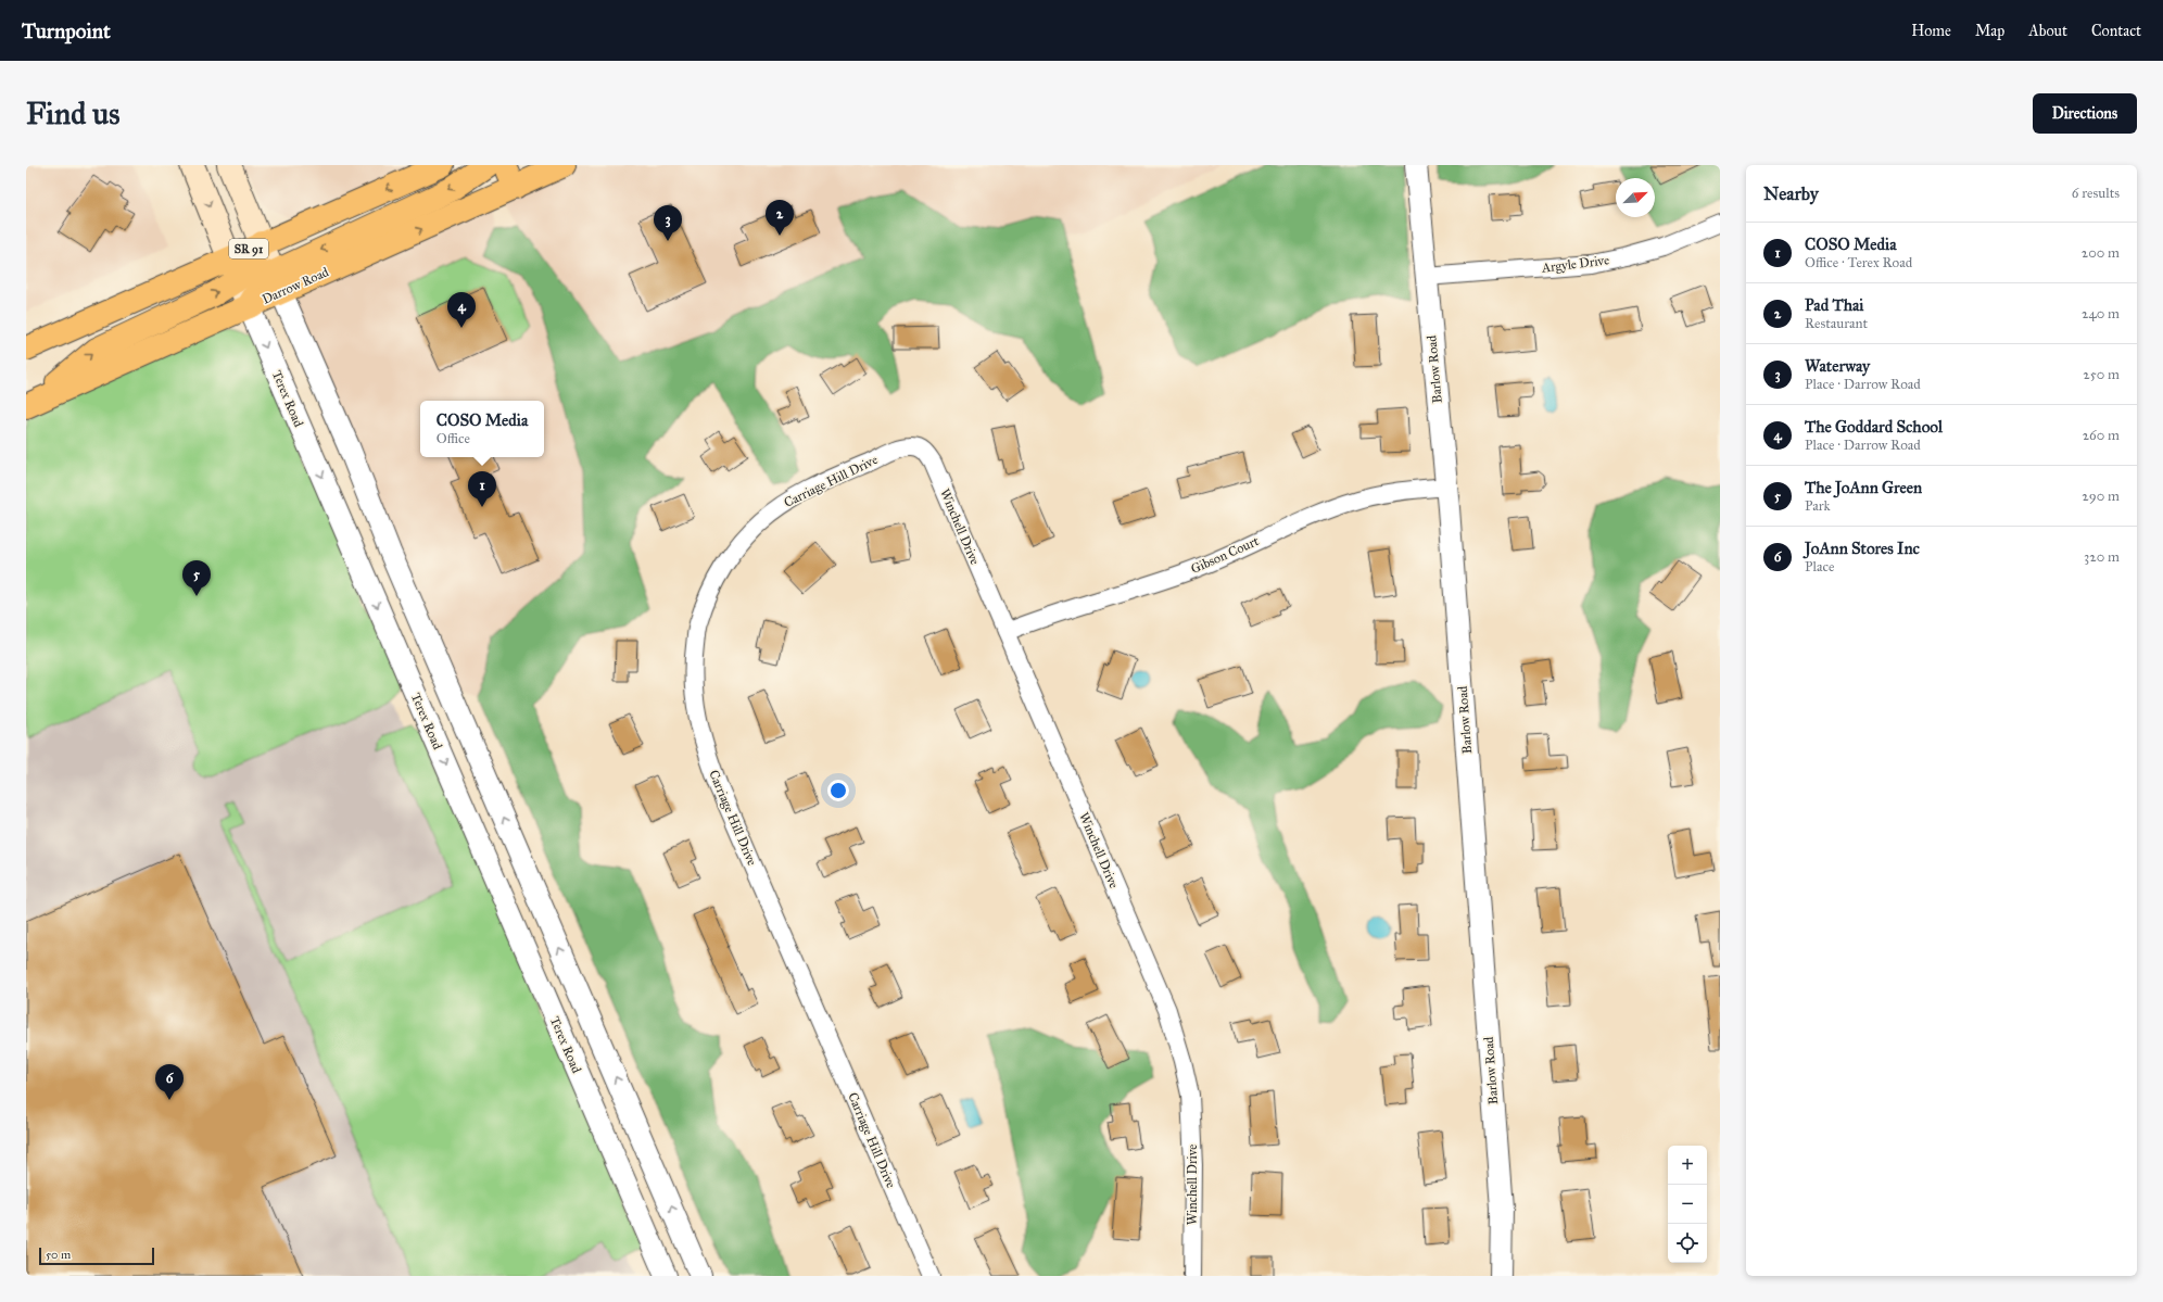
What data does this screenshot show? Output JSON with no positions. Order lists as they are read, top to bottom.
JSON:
{
  "streets": {
    "main road": ["SR 91", "Darrow Road", "Terex Road"],
    "street": [
      "Argyle Drive",
      "Barlow Road",
      "Carriage Hill Drive",
      "Winchell Drive",
      "Gibson Court"
    ]
  },
  "crossings": [
    ["SR 91", "Terex Road"],
    ["Argyle Drive", "Barlow Road"],
    ["Darrow Road", "Terex Road"],
    ["Barlow Road", "Gibson Court"],
    ["Carriage Hill Drive", "Winchell Drive"],
    ["Winchell Drive", "Gibson Court"]
  ],
  "one_way": ["Terex Road"],
  "scale_bar": "50 m",
  "north": "top right",
  "page": {
    "header": "Turnpoint",
    "nav": [
      "Home",
      "Map",
      "About",
      "Contact"
    ],
    "buttons": "Directions",
    "title": "Find us",
    "heading": ["Nearby", "6 results"],
    "pins": [
      "2",
      "3",
      "4",
      "1",
      "5",
      "6"
    ],
    "list": [
      {
        "mark": "1",
        "name": "COSO Media",
        "note": "Office · Terex Road",
        "value": "200 m"
      },
      {
        "mark": "2",
        "name": "Pad Thai",
        "note": "Restaurant",
        "value": "240 m"
      },
      {
        "mark": "3",
        "name": "Waterway",
        "note": "Place · Darrow Road",
        "value": "250 m"
      },
      {
        "mark": "4",
        "name": "The Goddard School",
        "note": "Place · Darrow Road",
        "value": "260 m"
      },
      {
        "mark": "5",
        "name": "The JoAnn Green",
        "note": "Park",
        "value": "290 m"
      },
      {
        "mark": "6",
        "name": "JoAnn Stores Inc",
        "note": "Place",
        "value": "320 m"
      }
    ],
    "popup": ["COSO Media", "Office"],
    "map_buttons": ["+", "−"],
    "scale": "50 m"
  }
}
